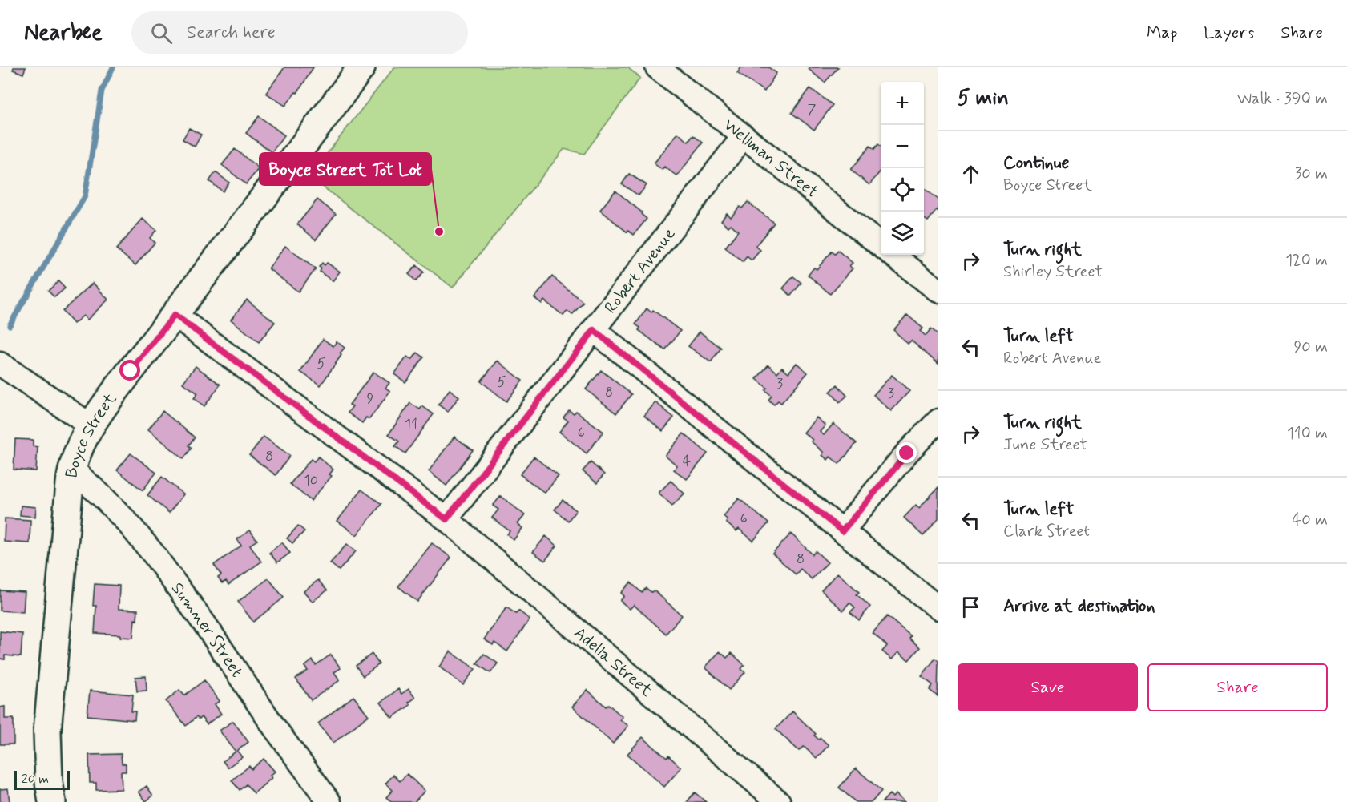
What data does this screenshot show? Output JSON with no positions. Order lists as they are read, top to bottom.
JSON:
{
  "streets": {
    "street": [
      "Wellman Street",
      "Robert Avenue",
      "Boyce Street",
      "Sumner Street",
      "Adella Street"
    ]
  },
  "crossings": [
    ["Wellman Street", "Robert Avenue"],
    ["Robert Avenue", "Adella Street"],
    ["Boyce Street", "Sumner Street"],
    ["Boyce Street", "Adella Street"]
  ],
  "places": ["Boyce Street Tot Lot"],
  "house_numbers": [
    "7",
    "5",
    "5",
    "3",
    "8",
    "3",
    "9",
    "11",
    "6",
    "8",
    "4",
    "10",
    "6",
    "8"
  ],
  "scale_bar": "20 m",
  "page": {
    "header": "Nearbee",
    "search": "Search here",
    "nav": ["Map", "Layers", "Share"],
    "heading": ["5 min", "Walk · 390 m"],
    "map_buttons": ["+", "−"],
    "list": [
      ["Continue", "Boyce Street", "30 m"],
      ["Turn right", "Shirley Street", "120 m"],
      ["Turn left", "Robert Avenue", "90 m"],
      ["Turn right", "June Street", "110 m"],
      ["Turn left", "Clark Street", "40 m"],
      "Arrive at destination"
    ],
    "buttons": ["Save", "Share"],
    "scale": "20 m"
  }
}
